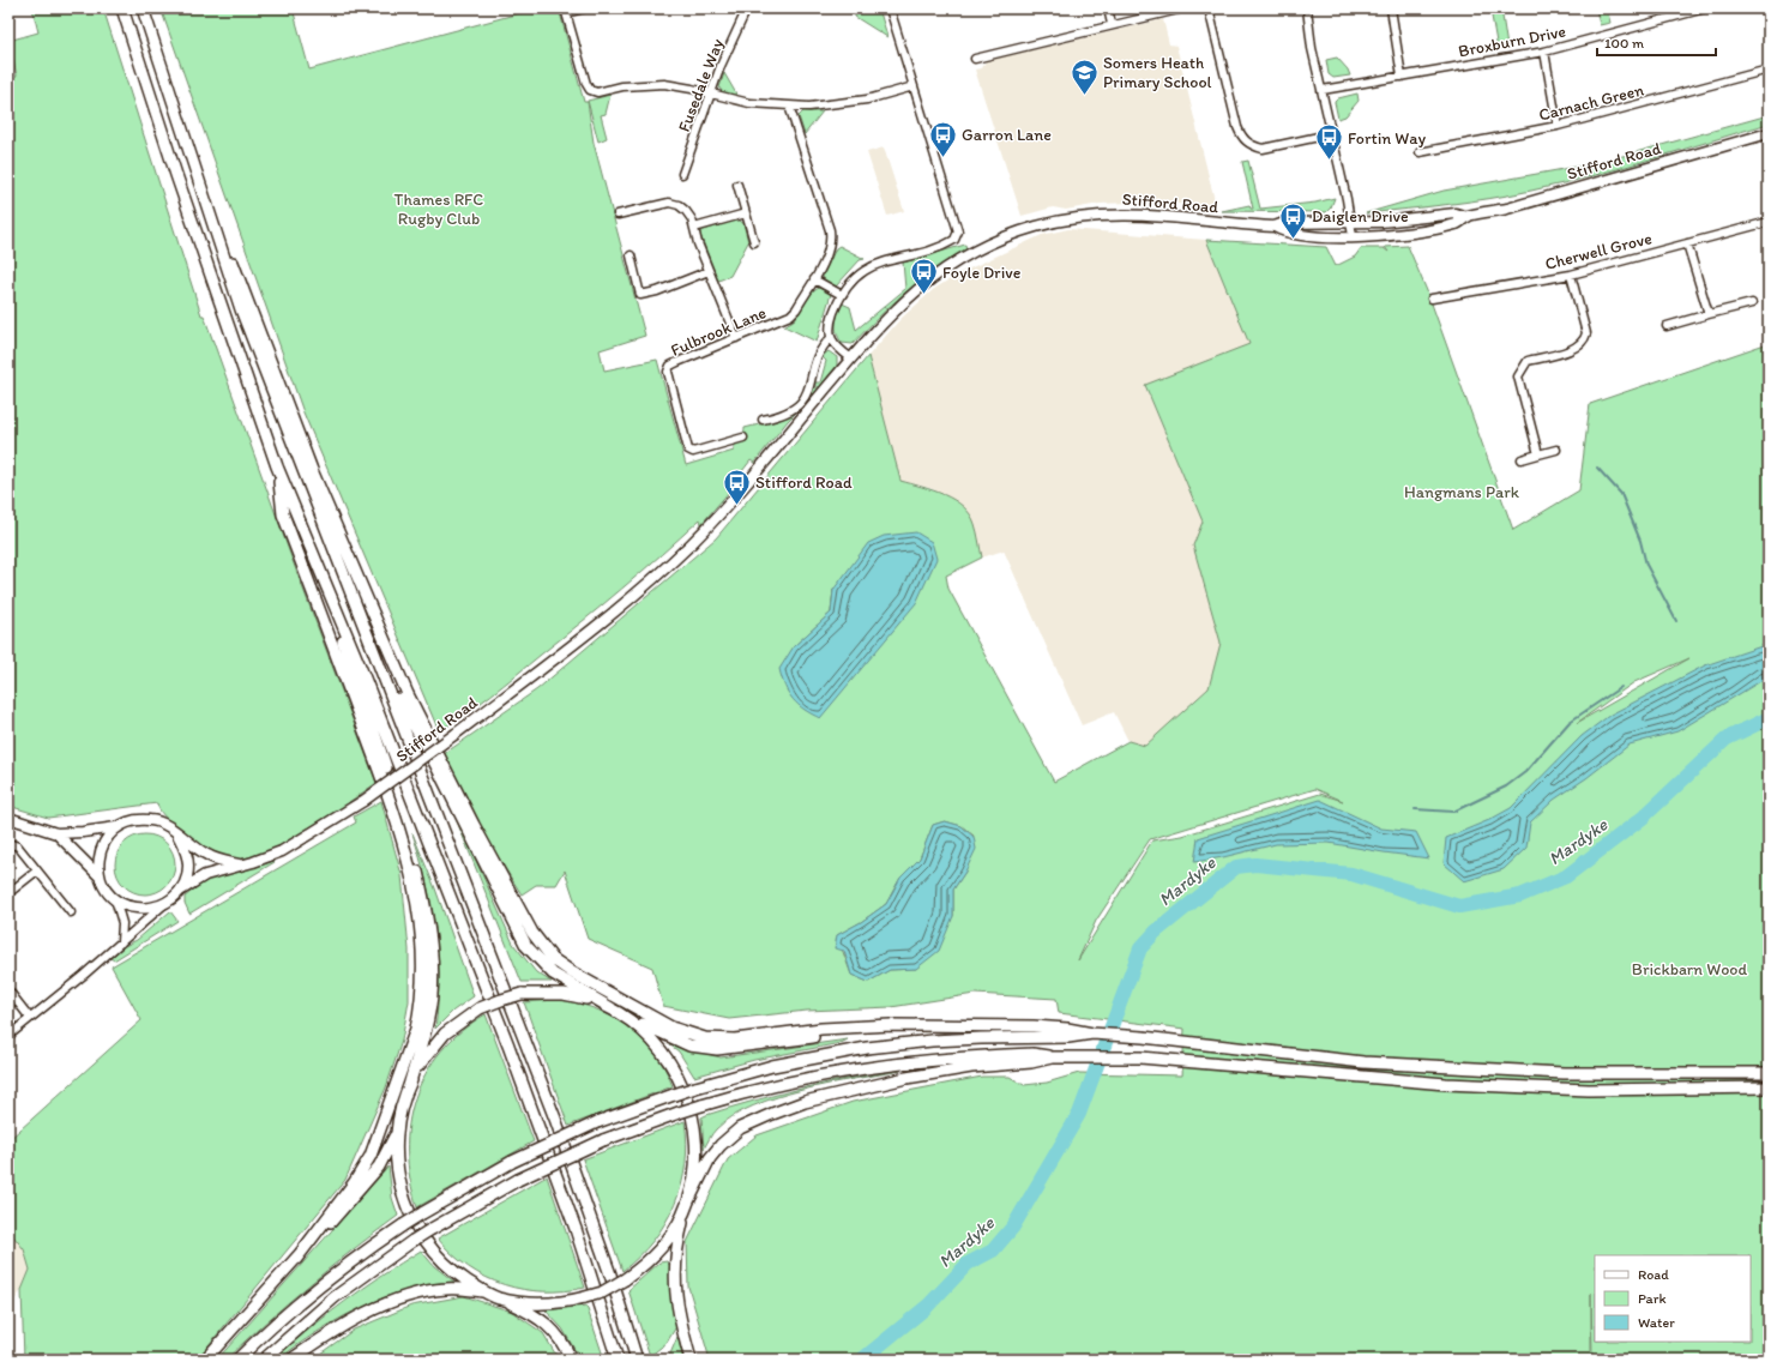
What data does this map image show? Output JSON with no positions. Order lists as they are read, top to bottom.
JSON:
{
  "streets": {
    "main road": ["Stifford Road"],
    "street": [
      "Broxburn Drive",
      "Fusedale Way",
      "Carnach Green",
      "Cherwell Grove",
      "Fulbrook Lane"
    ]
  },
  "water": ["Mardyke"],
  "parks": ["Thames RFC Rugby Club", "Hangmans Park", "Brickbarn Wood"],
  "places": {
    "school or university": ["Somers Heath Primary School"],
    "bus stop": [
      "Garron Lane",
      "Fortin Way",
      "Daiglen Drive",
      "Foyle Drive",
      "Stifford Road"
    ]
  },
  "legend": ["Road", "Park", "Water"],
  "scale_bar": "100 m"
}
